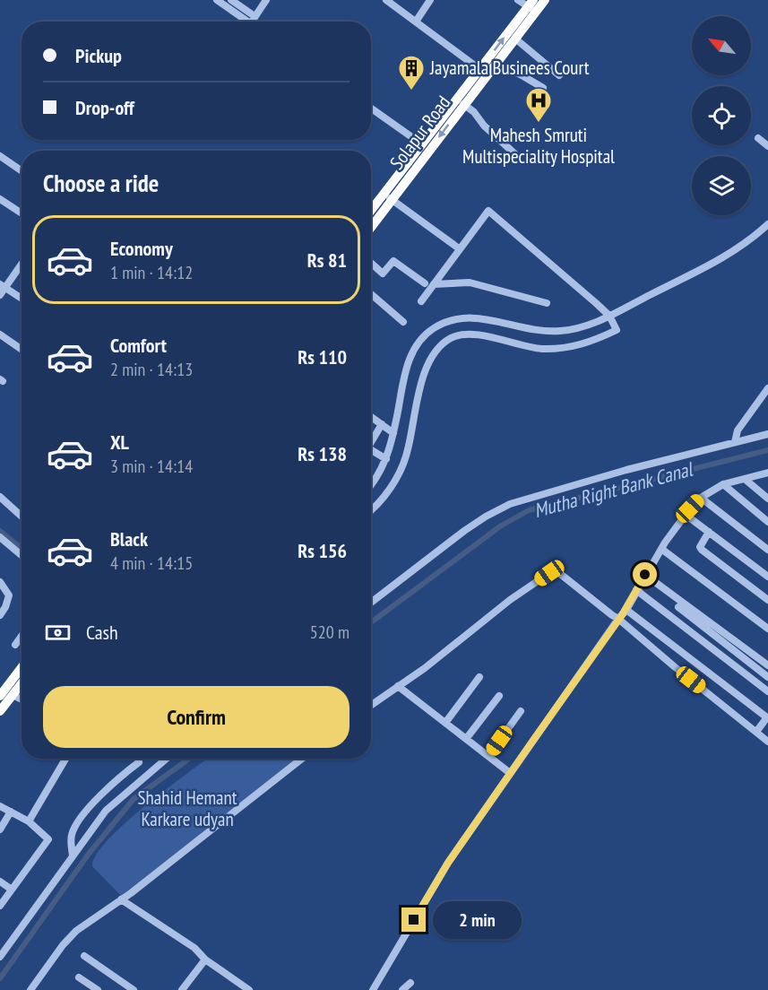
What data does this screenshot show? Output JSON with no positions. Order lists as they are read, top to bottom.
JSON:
{
  "streets": {
    "highway": ["Solapur Road"]
  },
  "water": ["Mutha Right Bank Canal"],
  "parks": ["Shahid Hemant Karkare udyan"],
  "places": {
    "building": ["Jayamala Businees Court"],
    "hospital": ["Mahesh Smruti Multispeciality Hospital"]
  },
  "north": "top left",
  "page": {
    "banner": ["Pickup", "Drop-off"],
    "heading": "Choose a ride",
    "list": [
      {
        "name": "Economy",
        "note": "1 min · 14:12",
        "value": "Rs 81"
      },
      {
        "name": "Comfort",
        "note": "2 min · 14:13",
        "value": "Rs 110"
      },
      {
        "name": "XL",
        "note": "3 min · 14:14",
        "value": "Rs 138"
      },
      {
        "name": "Black",
        "note": "4 min · 14:15",
        "value": "Rs 156"
      }
    ],
    "pay": ["Cash", "520 m"],
    "buttons": "Confirm",
    "bubble": "2 min"
  }
}
